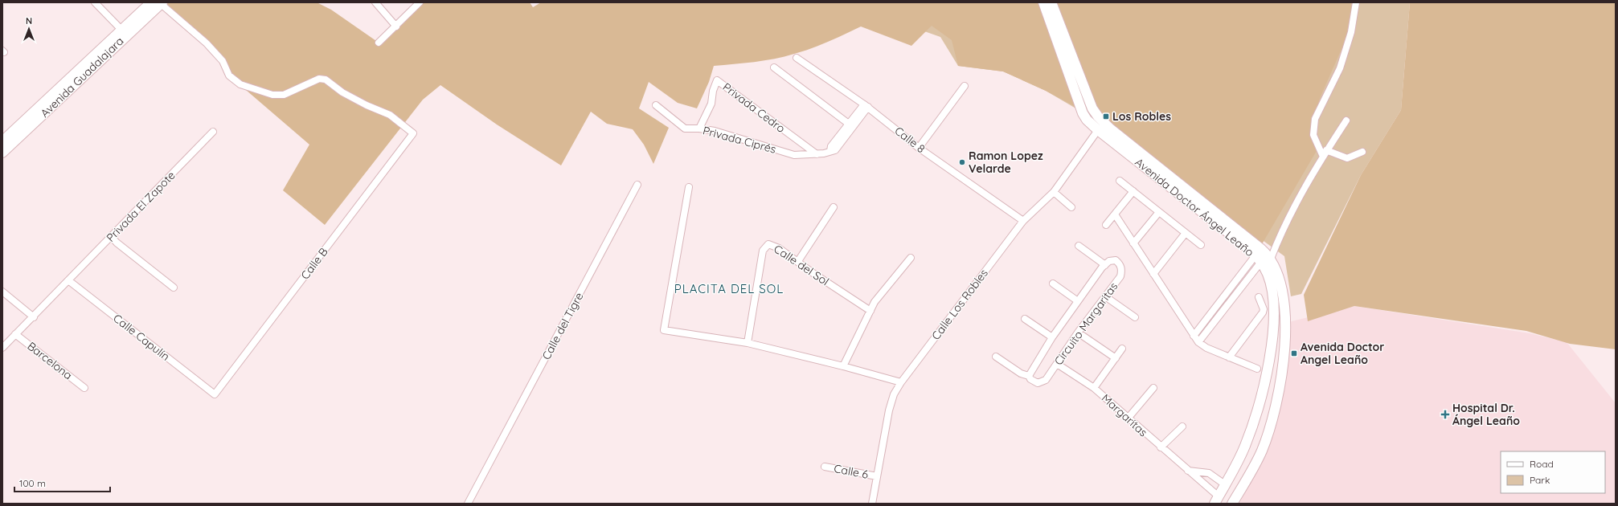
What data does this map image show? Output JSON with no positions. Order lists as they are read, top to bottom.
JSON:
{
  "streets": {
    "street": [
      "Avenida Guadalajara",
      "Privada Cedro",
      "Privada Ciprés",
      "Calle 8",
      "Privada El Zapote",
      "Avenida Doctor Ángel Leaño",
      "Calle B",
      "Calle del Sol",
      "Calle Los Robles",
      "Circuito Margaritas",
      "Calle del Tigre",
      "Calle Capulín",
      "Barcelona",
      "Margaritas",
      "Calle 6"
    ]
  },
  "crossings": [
    ["Avenida Guadalajara", "Calle B"],
    ["Privada Cedro", "Privada Ciprés"],
    ["Privada Ciprés", "Calle 8"],
    ["Calle 8", "Calle Los Robles"],
    ["Privada El Zapote", "Calle Capulín"],
    ["Privada El Zapote", "Barcelona"],
    ["Avenida Doctor Ángel Leaño", "Calle Los Robles"],
    ["Avenida Doctor Ángel Leaño", "Margaritas"],
    ["Calle B", "Calle Capulín"],
    ["Calle Los Robles", "Calle 6"],
    ["Circuito Margaritas", "Margaritas"]
  ],
  "districts": ["PLACITA DEL SOL"],
  "places": {
    "transit": ["Los Robles", "Avenida Doctor Angel Leaño"],
    "other": ["Ramon Lopez Velarde"],
    "health": ["Hospital Dr. Ángel Leaño"]
  },
  "legend": ["Road", "Park"],
  "scale_bar": "100 m",
  "north": "top"
}
